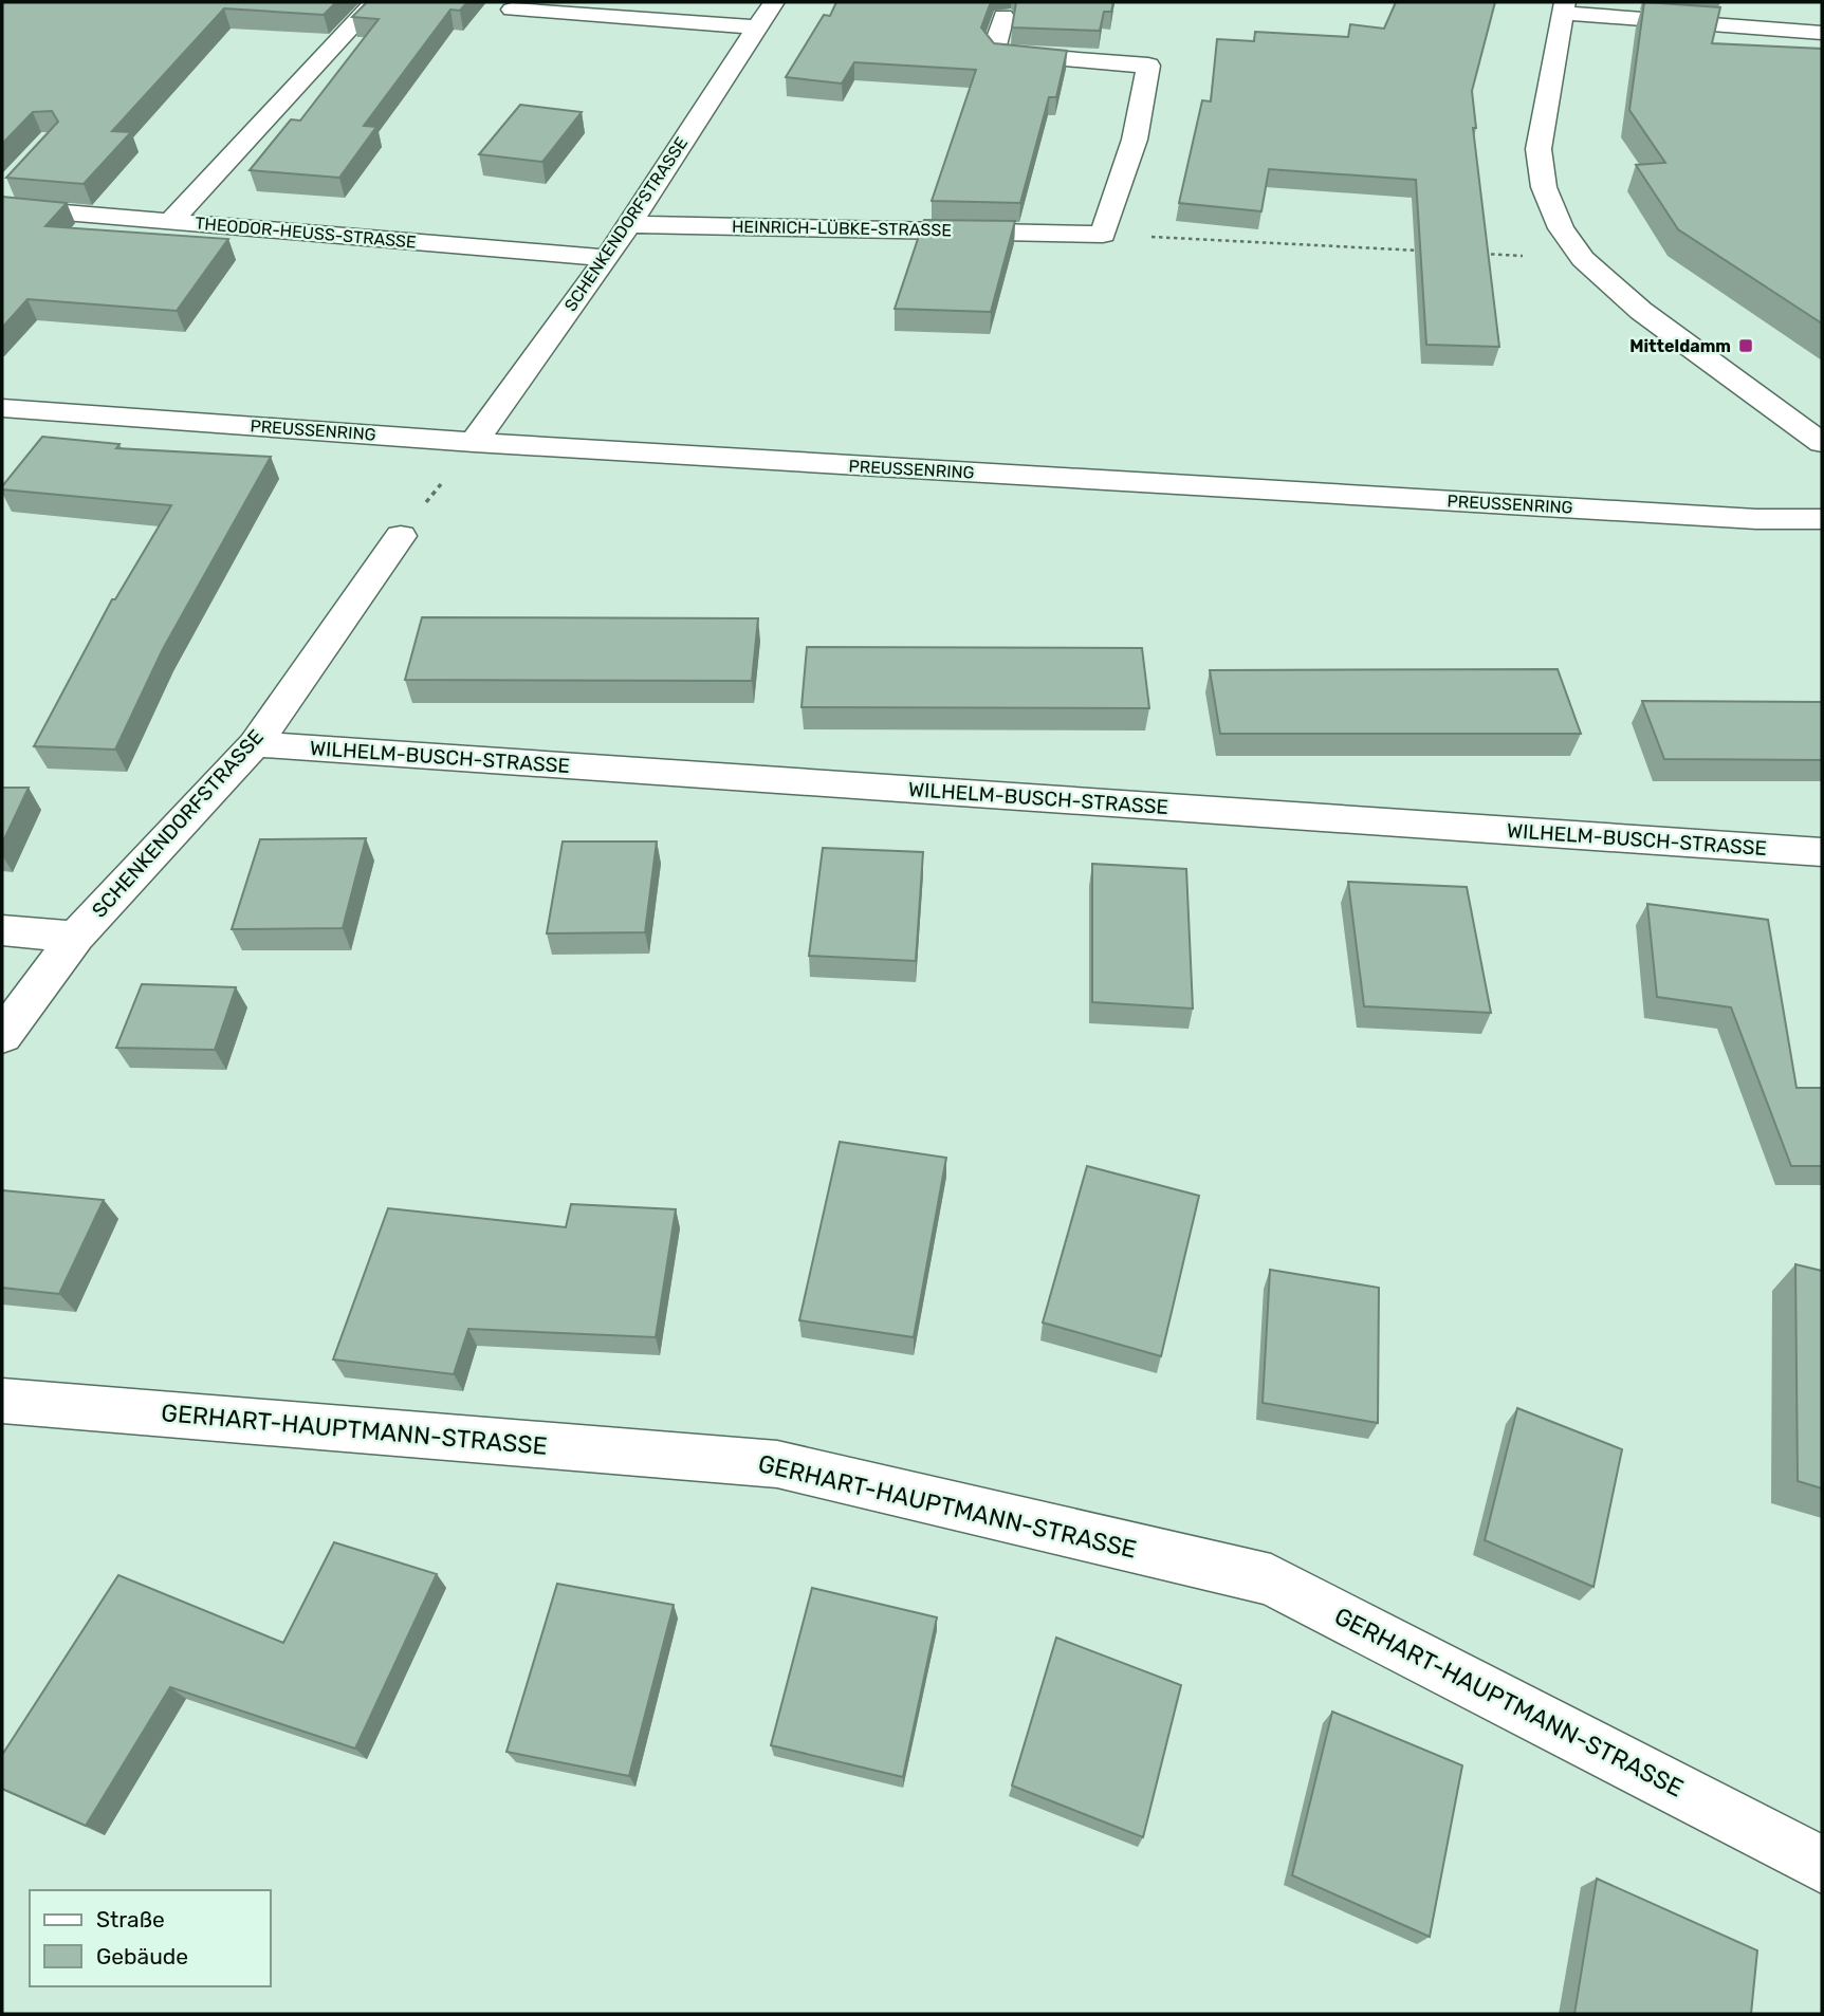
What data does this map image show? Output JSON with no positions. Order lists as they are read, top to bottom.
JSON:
{
  "streets": {
    "street": [
      "SCHENKENDORFSTRASSE",
      "HEINRICH-LÜBKE-STRASSE",
      "THEODOR-HEUSS-STRASSE",
      "PREUSSENRING",
      "WILHELM-BUSCH-STRASSE",
      "GERHART-HAUPTMANN-STRASSE"
    ]
  },
  "crossings": [
    ["SCHENKENDORFSTRASSE", "HEINRICH-LÜBKE-STRASSE"],
    ["SCHENKENDORFSTRASSE", "THEODOR-HEUSS-STRASSE"],
    ["SCHENKENDORFSTRASSE", "PREUSSENRING"],
    ["SCHENKENDORFSTRASSE", "WILHELM-BUSCH-STRASSE"]
  ],
  "places": {
    "transit": ["Mitteldamm"]
  },
  "legend": ["Straße", "Gebäude"]
}
